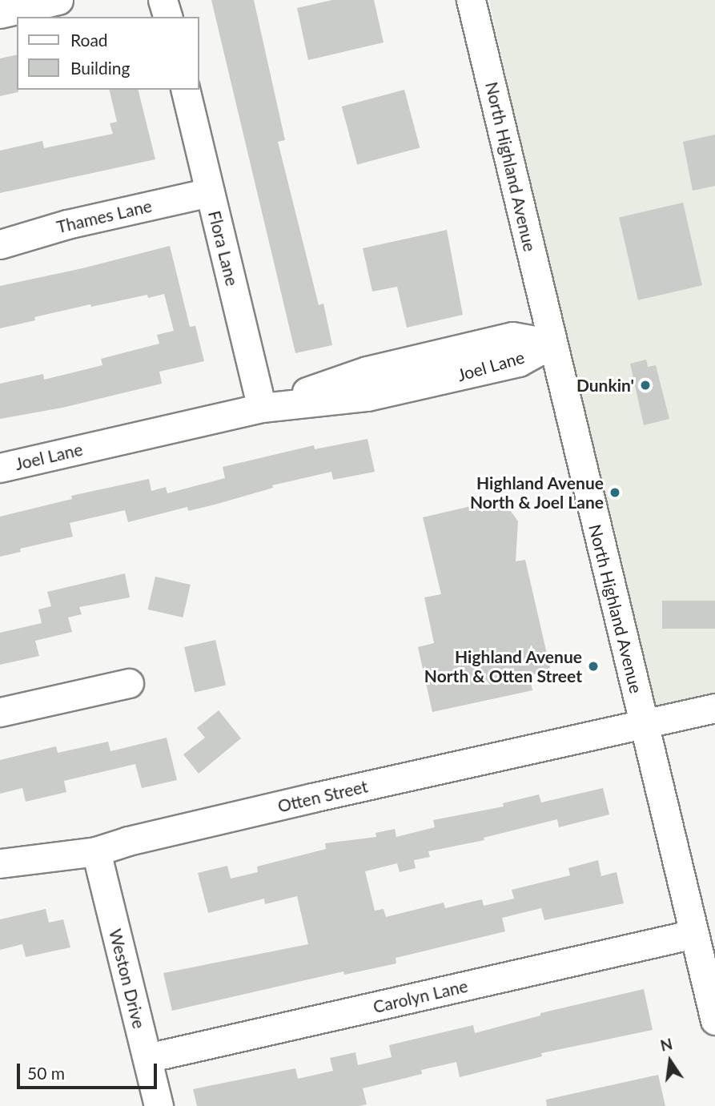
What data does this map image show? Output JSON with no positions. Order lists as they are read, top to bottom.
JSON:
{
  "streets": {
    "street": [
      "North Highland Avenue",
      "Thames Lane",
      "Flora Lane",
      "Joel Lane",
      "Otten Street",
      "Weston Drive",
      "Carolyn Lane"
    ]
  },
  "crossings": [
    ["North Highland Avenue", "Joel Lane"],
    ["North Highland Avenue", "Otten Street"],
    ["North Highland Avenue", "Carolyn Lane"],
    ["Thames Lane", "Flora Lane"],
    ["Flora Lane", "Joel Lane"],
    ["Otten Street", "Weston Drive"],
    ["Weston Drive", "Carolyn Lane"]
  ],
  "places": ["Dunkin'", "Highland Avenue North & Joel Lane", "Highland Avenue North & Otten Street"],
  "legend": ["Road", "Building"],
  "scale_bar": "50 m",
  "north": "top"
}
